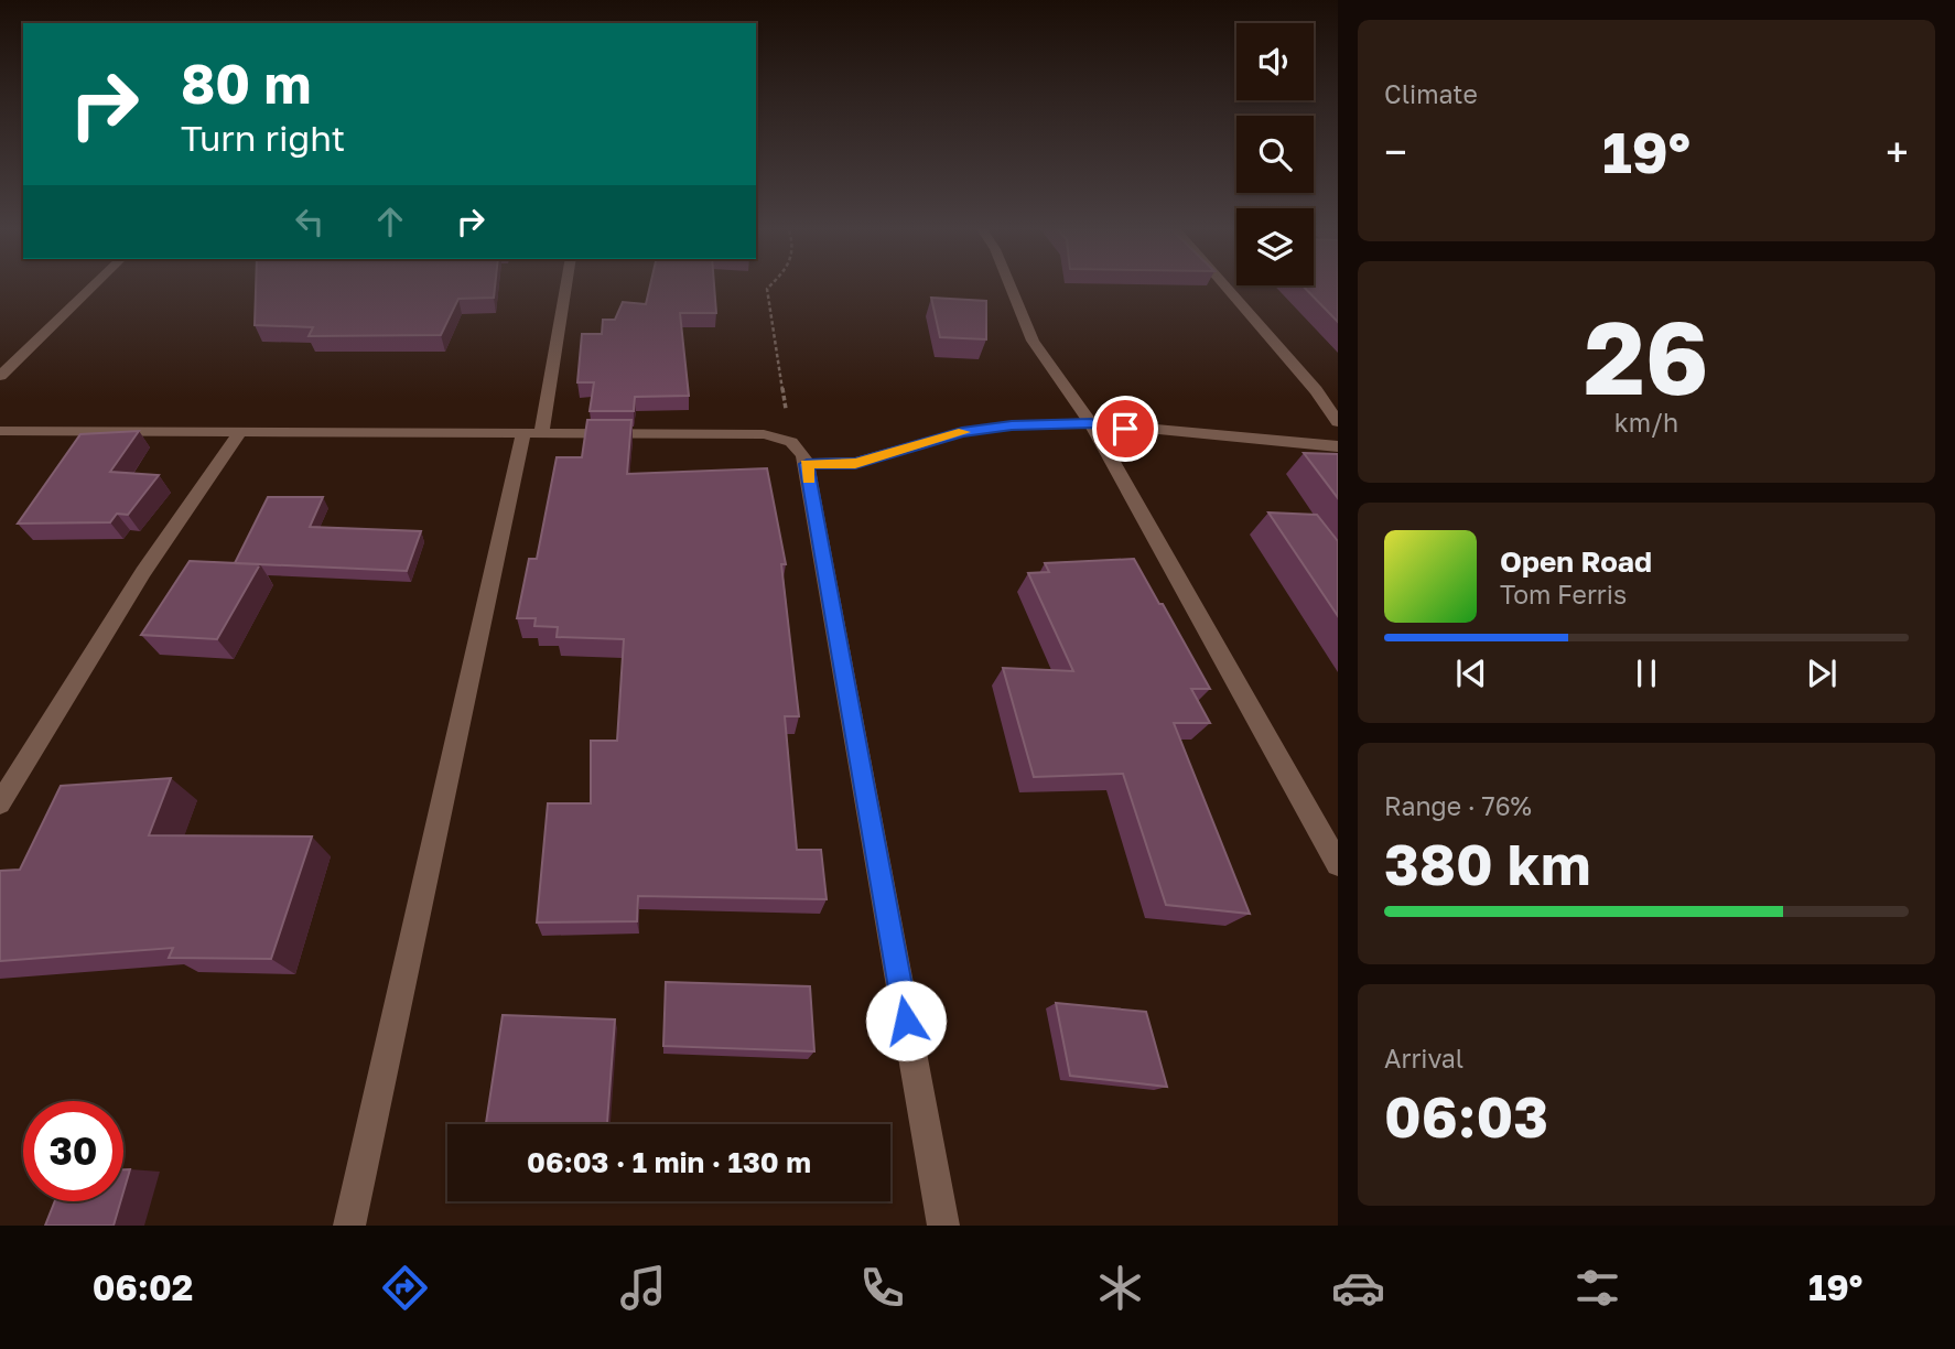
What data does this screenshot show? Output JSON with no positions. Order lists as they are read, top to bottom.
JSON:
{
  "page": {
    "tile": [
      "Climate",
      ["26", "km/h"],
      ["Range · 76%", "380 km"],
      ["Arrival", "06:03"]
    ],
    "turn": ["80 m", "Turn right"],
    "heat": ["−", "19°", "+"],
    "song": ["Open Road", "Tom Ferris"],
    "limit": "30",
    "trip": "06:03 · 1 min · 130 m",
    "tabs": ["06:02", "19°"]
  }
}
